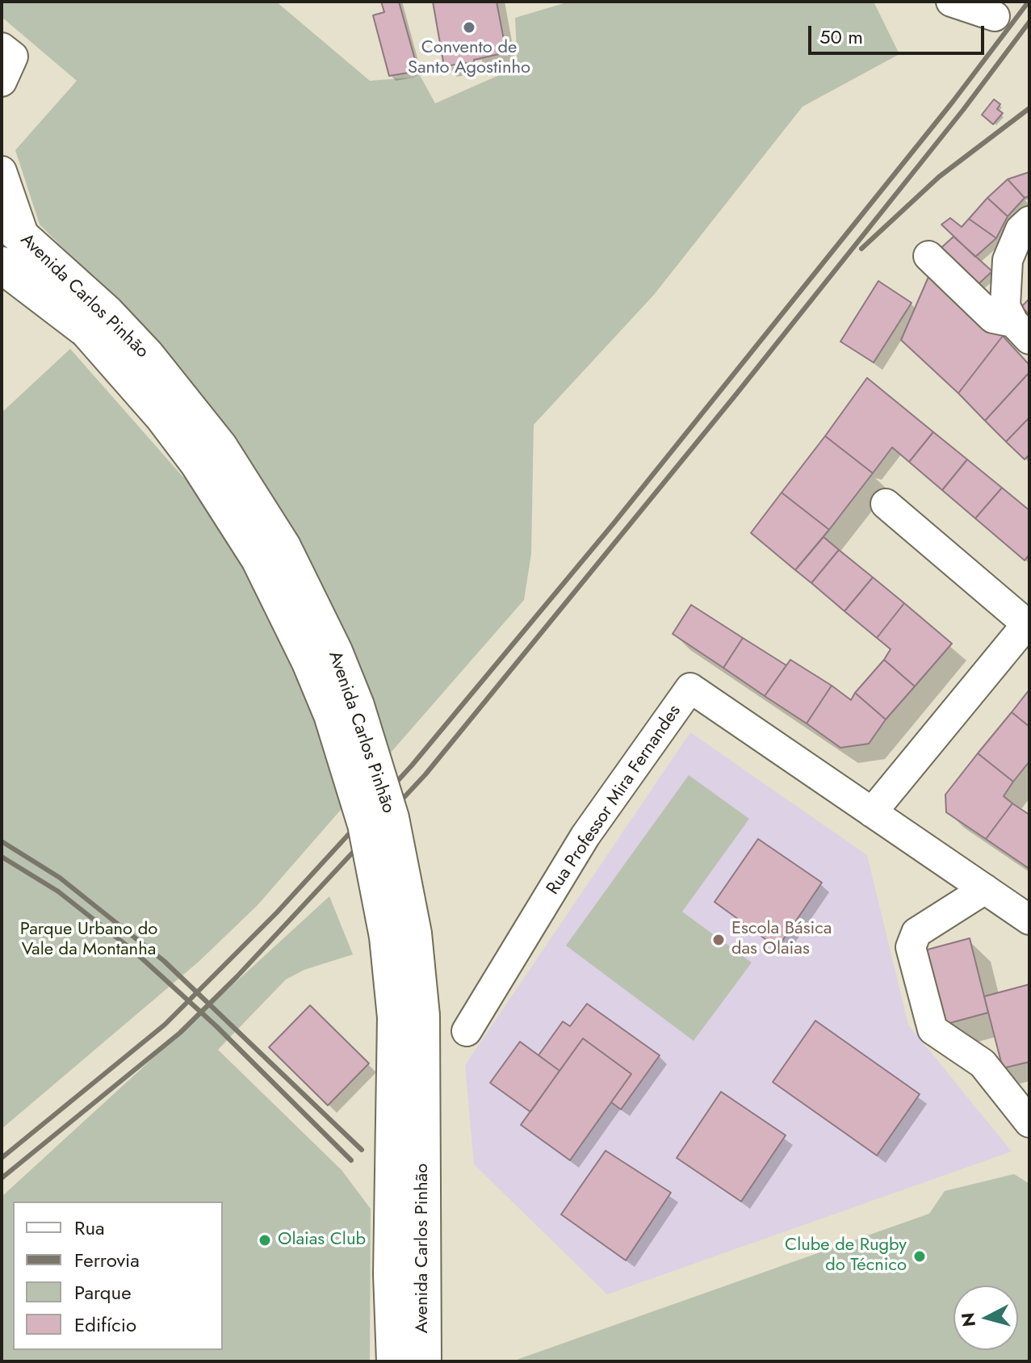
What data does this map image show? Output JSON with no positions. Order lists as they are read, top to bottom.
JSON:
{
  "streets": {
    "main road": ["Avenida Carlos Pinhão"],
    "street": ["Rua Professor Mira Fernandes"]
  },
  "parks": ["Parque Urbano do Vale da Montanha"],
  "places": [
    "Convento de Santo Agostinho",
    "Escola Básica das Olaias",
    "Olaias Club",
    "Clube de Rugby do Técnico"
  ],
  "legend": [
    "Rua",
    "Ferrovia",
    "Parque",
    "Edifício"
  ],
  "scale_bar": "50 m",
  "north": "left"
}
